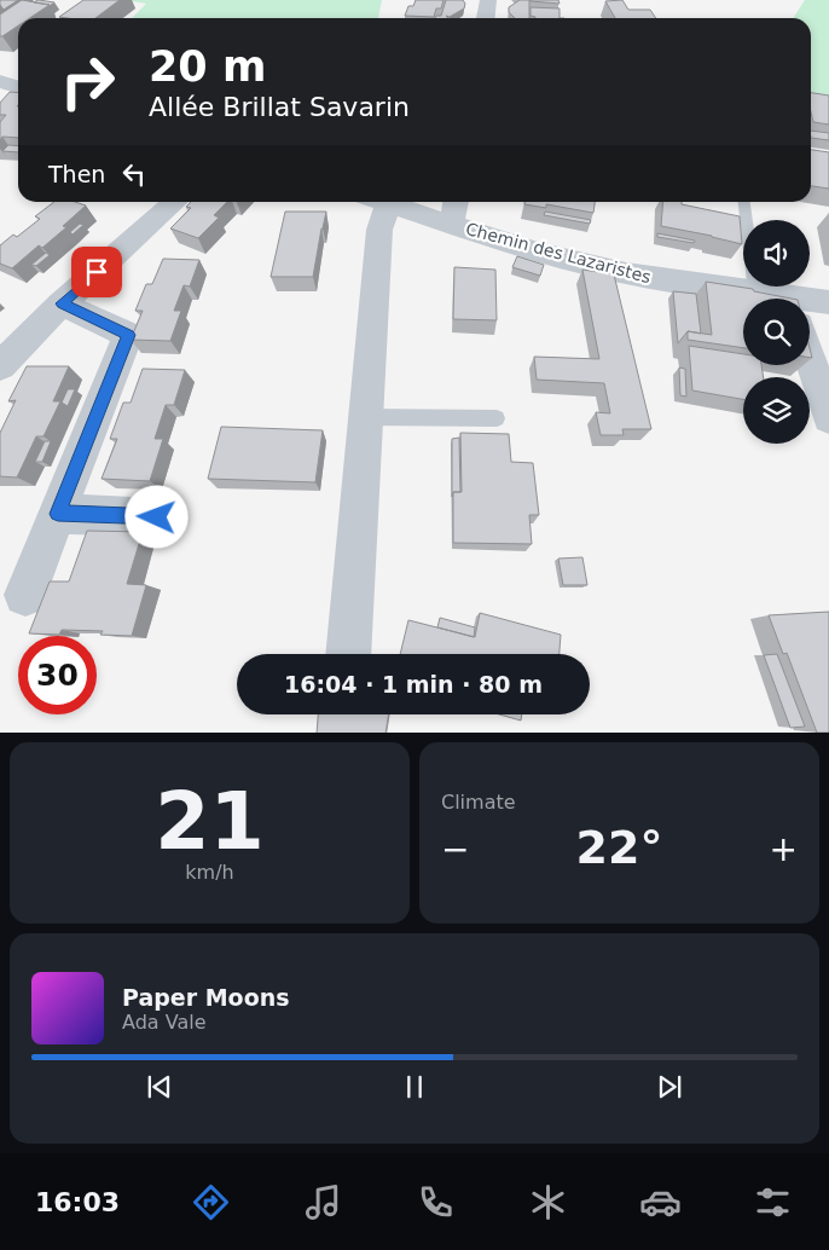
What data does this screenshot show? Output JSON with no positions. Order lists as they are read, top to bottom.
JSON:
{
  "streets": {
    "street": ["Chemin des Lazaristes"]
  },
  "page": {
    "turn": ["20 m", "Allée Brillat Savarin"],
    "then": "Then",
    "limit": "30",
    "trip": "16:04 · 1 min · 80 m",
    "tile": [
      ["21", "km/h"],
      "Climate"
    ],
    "heat": ["−", "22°", "+"],
    "song": ["Paper Moons", "Ada Vale"],
    "tabs": "16:03"
  }
}
